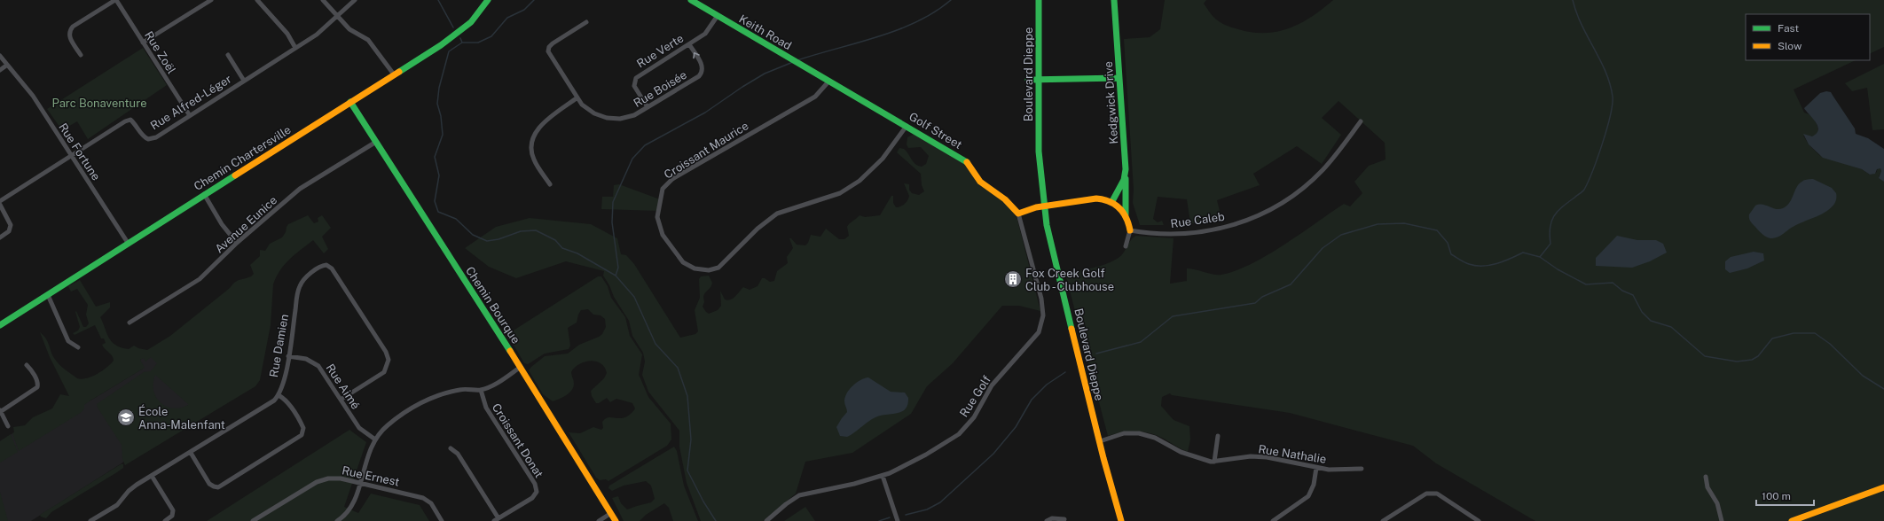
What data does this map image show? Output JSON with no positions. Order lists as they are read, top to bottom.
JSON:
{
  "streets": {
    "street": [
      "Keith Road",
      "Rue Verte",
      "Rue Zoël",
      "Boulevard Dieppe",
      "Rue Boisée",
      "Rue Alfred-Léger",
      "Kedgwick Drive",
      "Golf Street",
      "Croissant Maurice",
      "Rue Fortune",
      "Chemin Chartersville",
      "Rue Caleb",
      "Avenue Eunice",
      "Chemin Bourque",
      "Rue Damien",
      "Rue Aimé",
      "Rue Golf",
      "Croissant Donat",
      "Rue Nathalie",
      "Rue Ernest"
    ]
  },
  "crossings": [
    ["Keith Road", "Rue Verte"],
    ["Keith Road", "Golf Street"],
    ["Keith Road", "Croissant Maurice"],
    ["Rue Verte", "Rue Boisée"],
    ["Rue Zoël", "Rue Alfred-Léger"],
    ["Boulevard Dieppe", "Rue Nathalie"],
    ["Rue Alfred-Léger", "Rue Fortune"],
    ["Golf Street", "Croissant Maurice"],
    ["Golf Street", "Rue Golf"],
    ["Rue Fortune", "Chemin Chartersville"],
    ["Chemin Chartersville", "Chemin Bourque"],
    ["Avenue Eunice", "Chemin Bourque"],
    ["Rue Damien", "Rue Aimé"]
  ],
  "parks": ["Parc Bonaventure"],
  "places": {
    "building": ["Fox Creek Golf Club - Clubhouse"],
    "school or university": ["École Anna-Malenfant"]
  },
  "legend": ["Fast", "Slow"],
  "scale_bar": "100 m"
}
